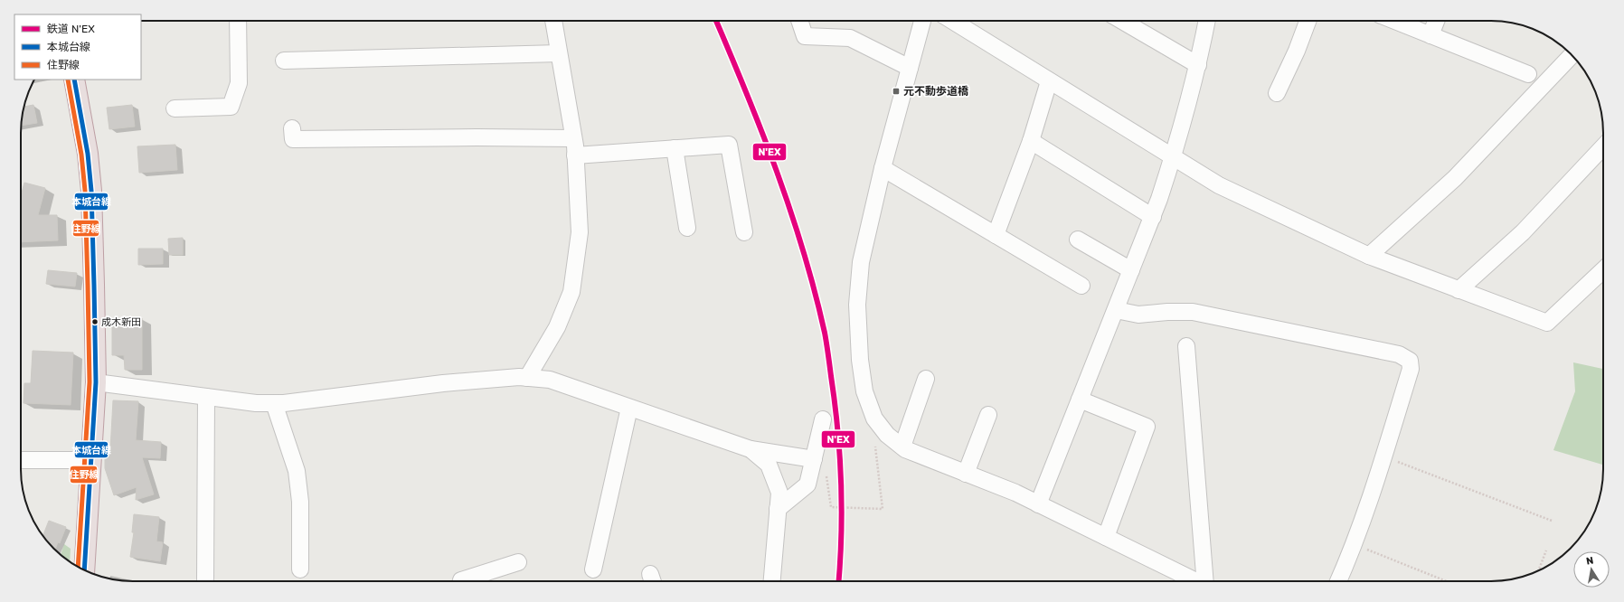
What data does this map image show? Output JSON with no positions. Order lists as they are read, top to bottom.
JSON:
{
  "places": {
    "transit": ["元不動歩道橋"],
    "other": ["成木新田"]
  },
  "lines": ["rail line N'EX", "transit line 本城台線", "transit line 住野線"],
  "legend": ["鉄道 N'EX", "本城台線", "住野線"],
  "north": "top"
}
